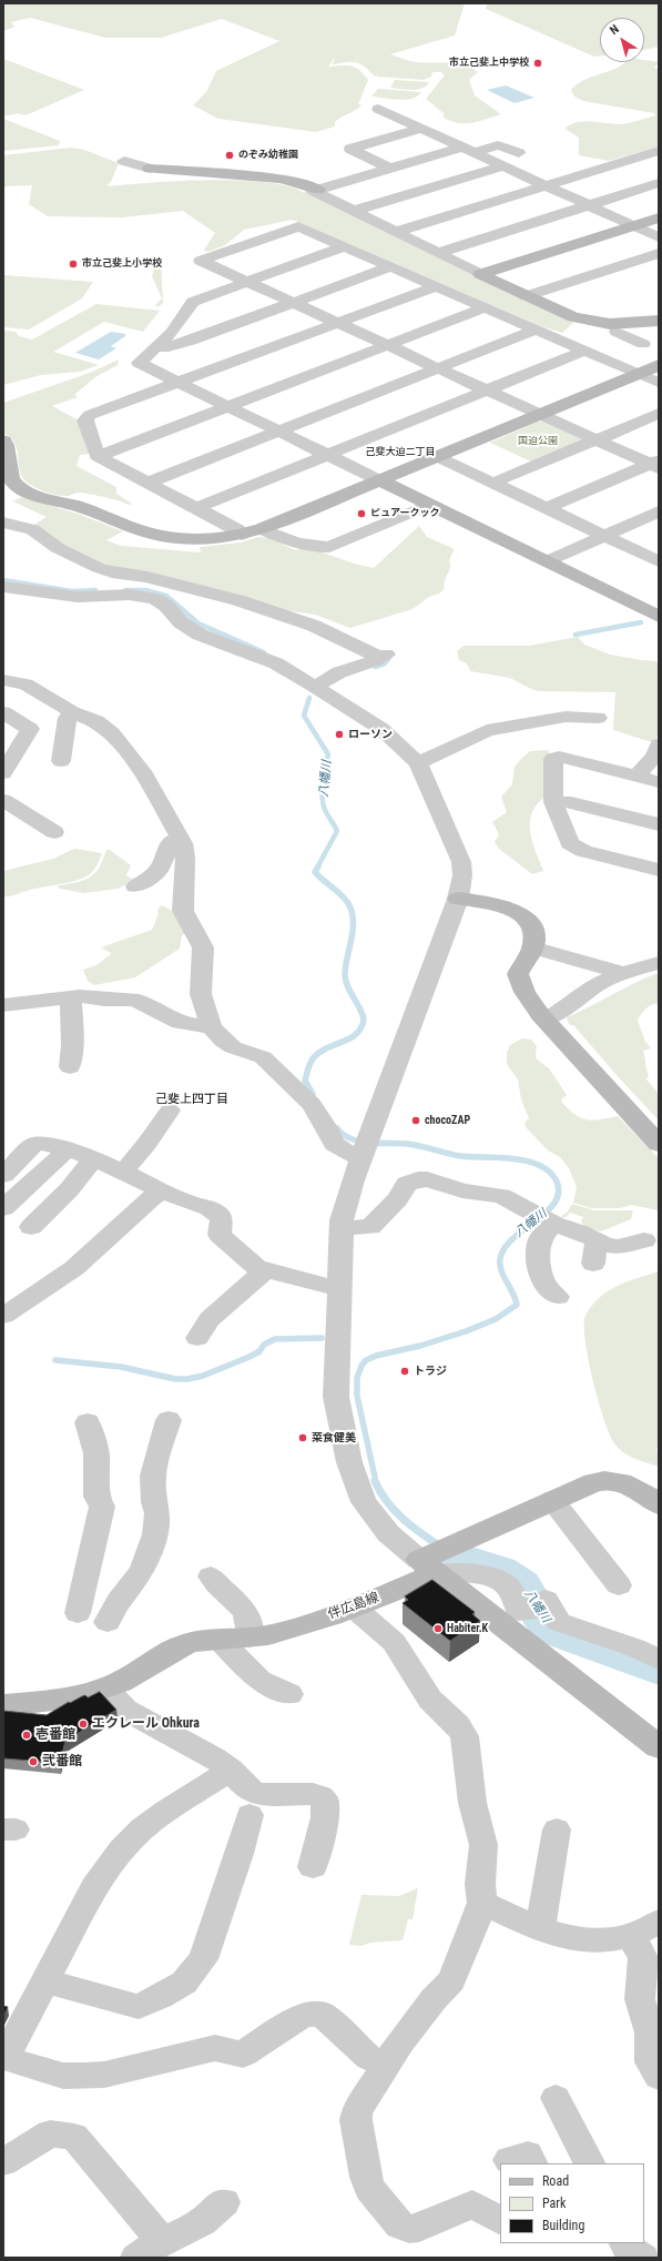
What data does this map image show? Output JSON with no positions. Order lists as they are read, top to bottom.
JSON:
{
  "streets": {
    "street": ["伴広島線"]
  },
  "districts": ["己斐大迫二丁目", "己斐上四丁目"],
  "water": ["八幡川"],
  "parks": ["国迫公園"],
  "places": [
    "市立己斐上中学校",
    "のぞみ幼稚園",
    "市立己斐上小学校",
    "ピュアークック",
    "ローソン",
    "chocoZAP",
    "トラジ",
    "菜食健美",
    "Habiter.K",
    "エクレール Ohkura",
    "壱番館",
    "弐番館"
  ],
  "legend": ["Road", "Park", "Building"],
  "north": "top left"
}
